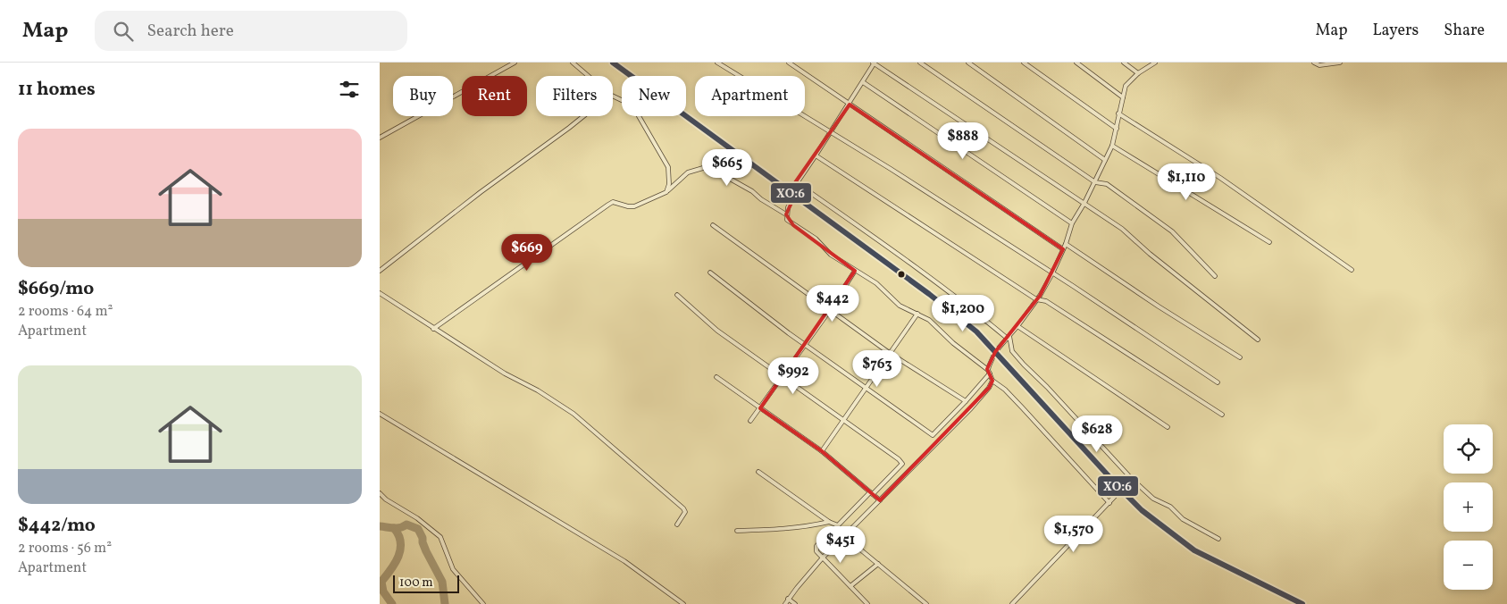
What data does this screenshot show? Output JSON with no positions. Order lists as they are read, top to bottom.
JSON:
{
  "lines": ["transit line ХО:6"],
  "scale_bar": "100 m",
  "page": {
    "header": "Map",
    "search": "Search here",
    "nav": ["Map", "Layers", "Share"],
    "heading": "11 homes",
    "chip": [
      "Buy",
      "Rent",
      "Filters",
      "New",
      "Apartment"
    ],
    "list": [
      {
        "name": "$669/mo",
        "note": "2 rooms · 64 m² · Apartment"
      },
      {
        "name": "$442/mo",
        "note": "2 rooms · 56 m² · Apartment"
      }
    ],
    "price": [
      "$888",
      "$665",
      "$1,110",
      "$669",
      "$442",
      "$1,200",
      "$763",
      "$992",
      "$628",
      "$1,570",
      "$451"
    ],
    "map_buttons": ["+", "−"],
    "scale": "100 m"
  }
}
